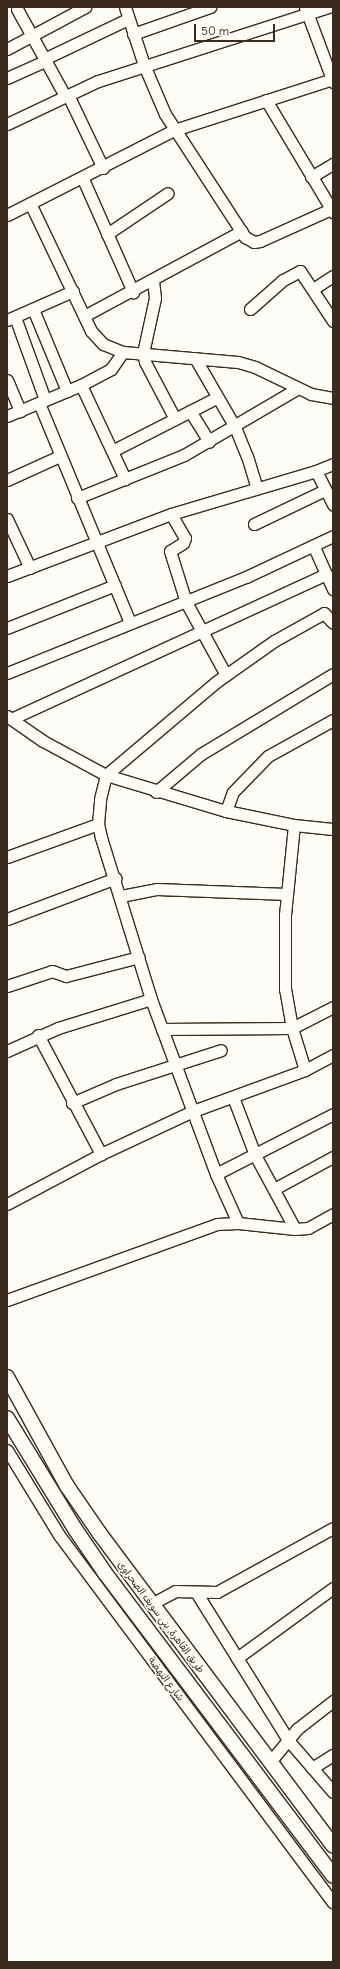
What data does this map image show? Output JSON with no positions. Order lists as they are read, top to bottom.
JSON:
{
  "streets": {
    "main road": ["طريق القاهرة, بنى سويف الصحراوى"],
    "street": ["شارع النهضة"]
  },
  "scale_bar": "50 m"
}
